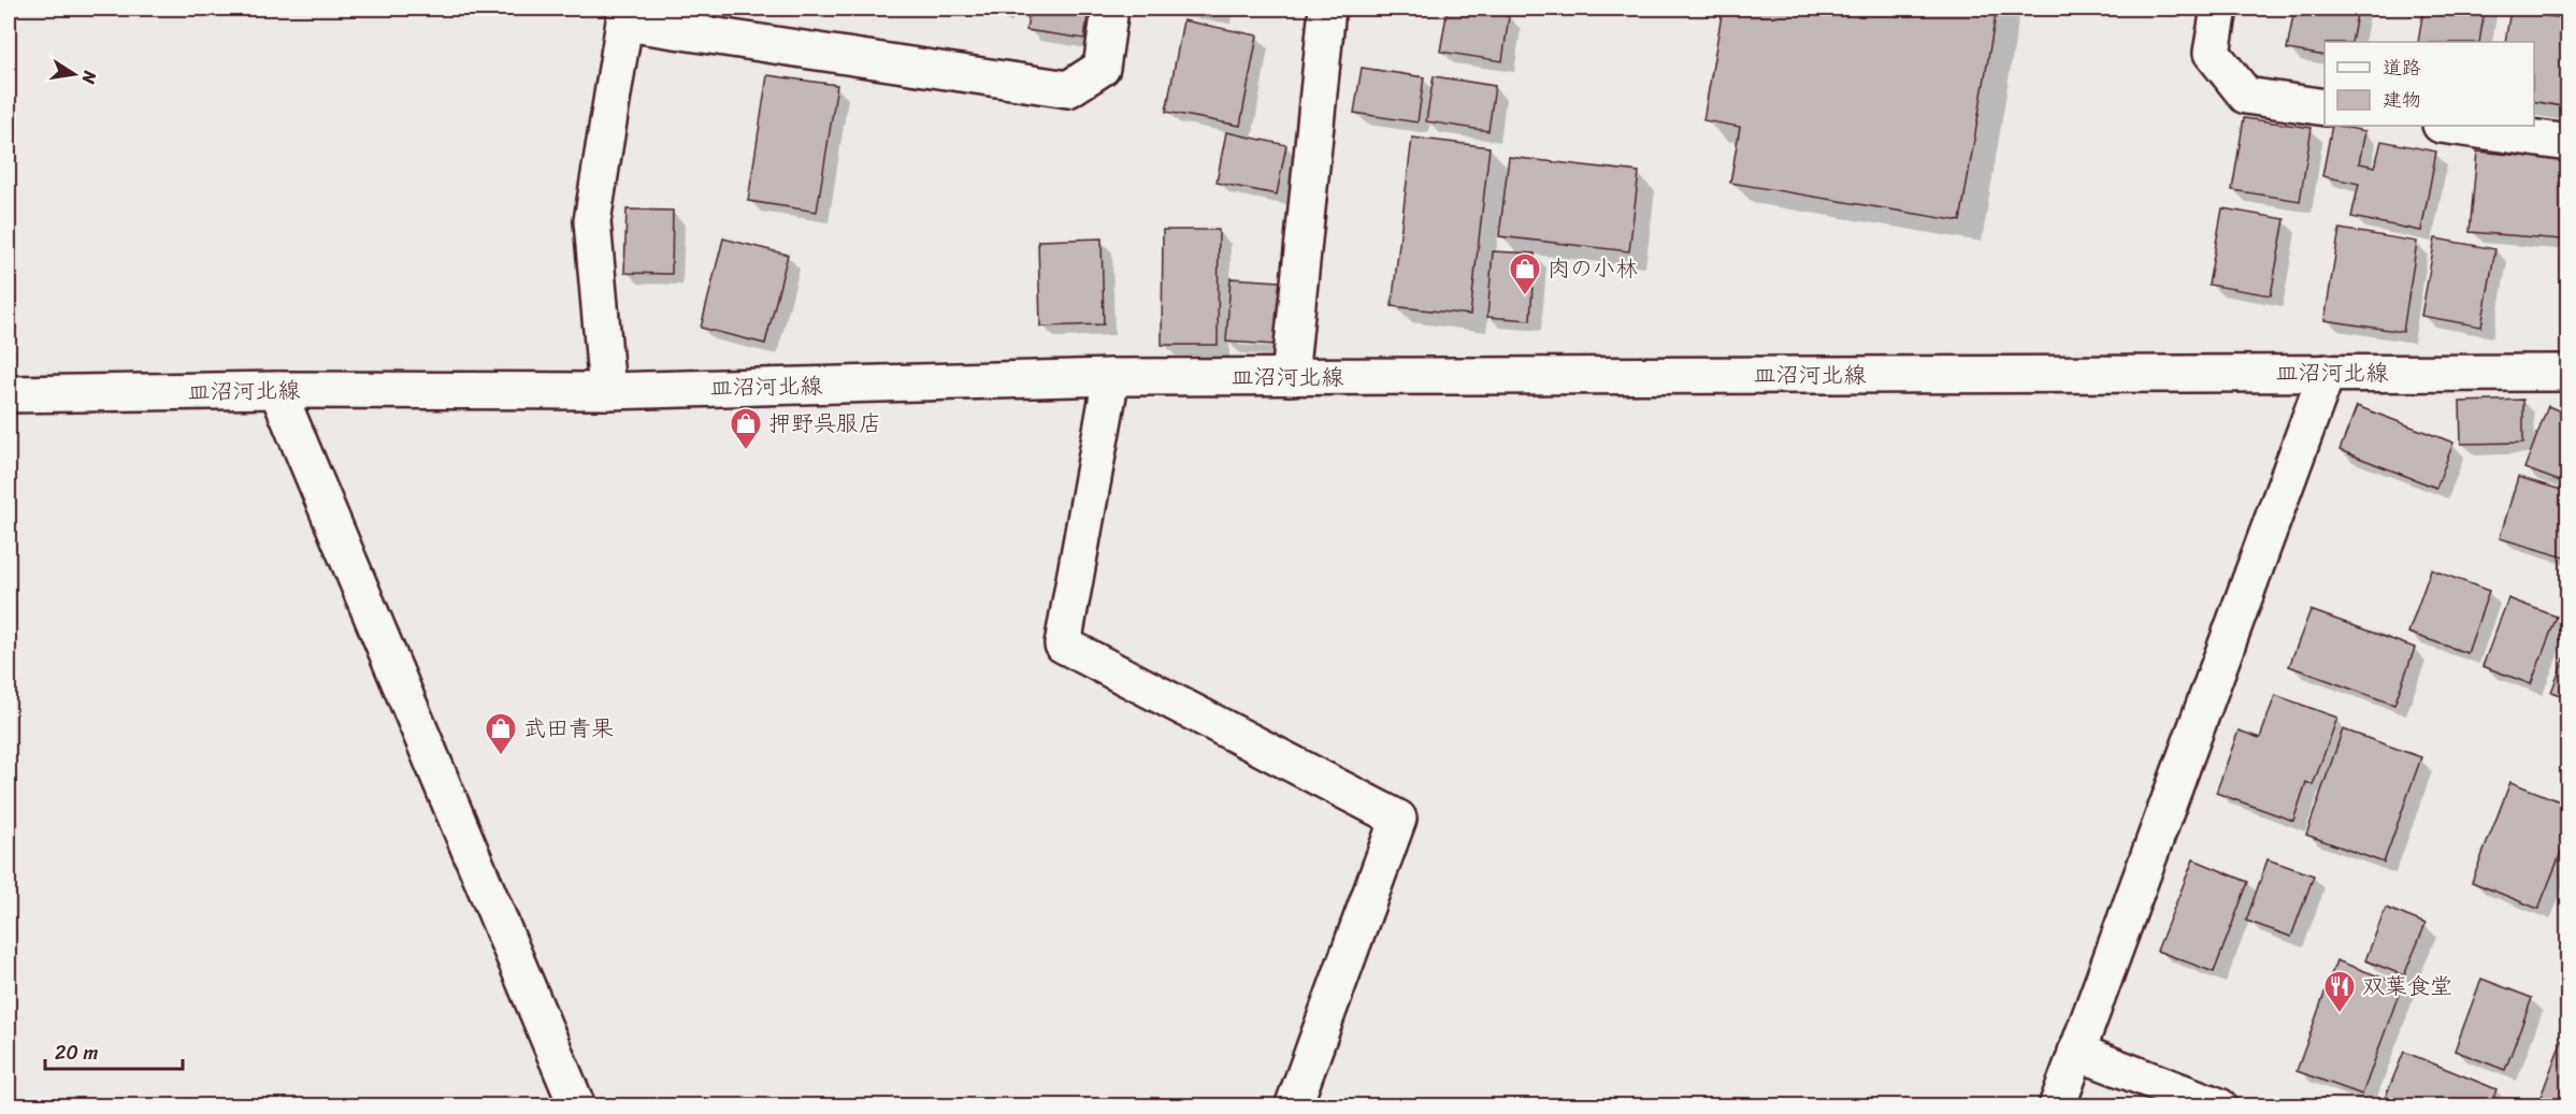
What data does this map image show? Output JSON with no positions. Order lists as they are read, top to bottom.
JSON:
{
  "streets": {
    "main road": ["皿沼河北線"]
  },
  "places": {
    "shop": ["肉の小林", "押野呉服店", "武田青果"],
    "restaurant": ["双葉食堂"]
  },
  "legend": ["道路", "建物"],
  "scale_bar": "20 m",
  "north": "right"
}
